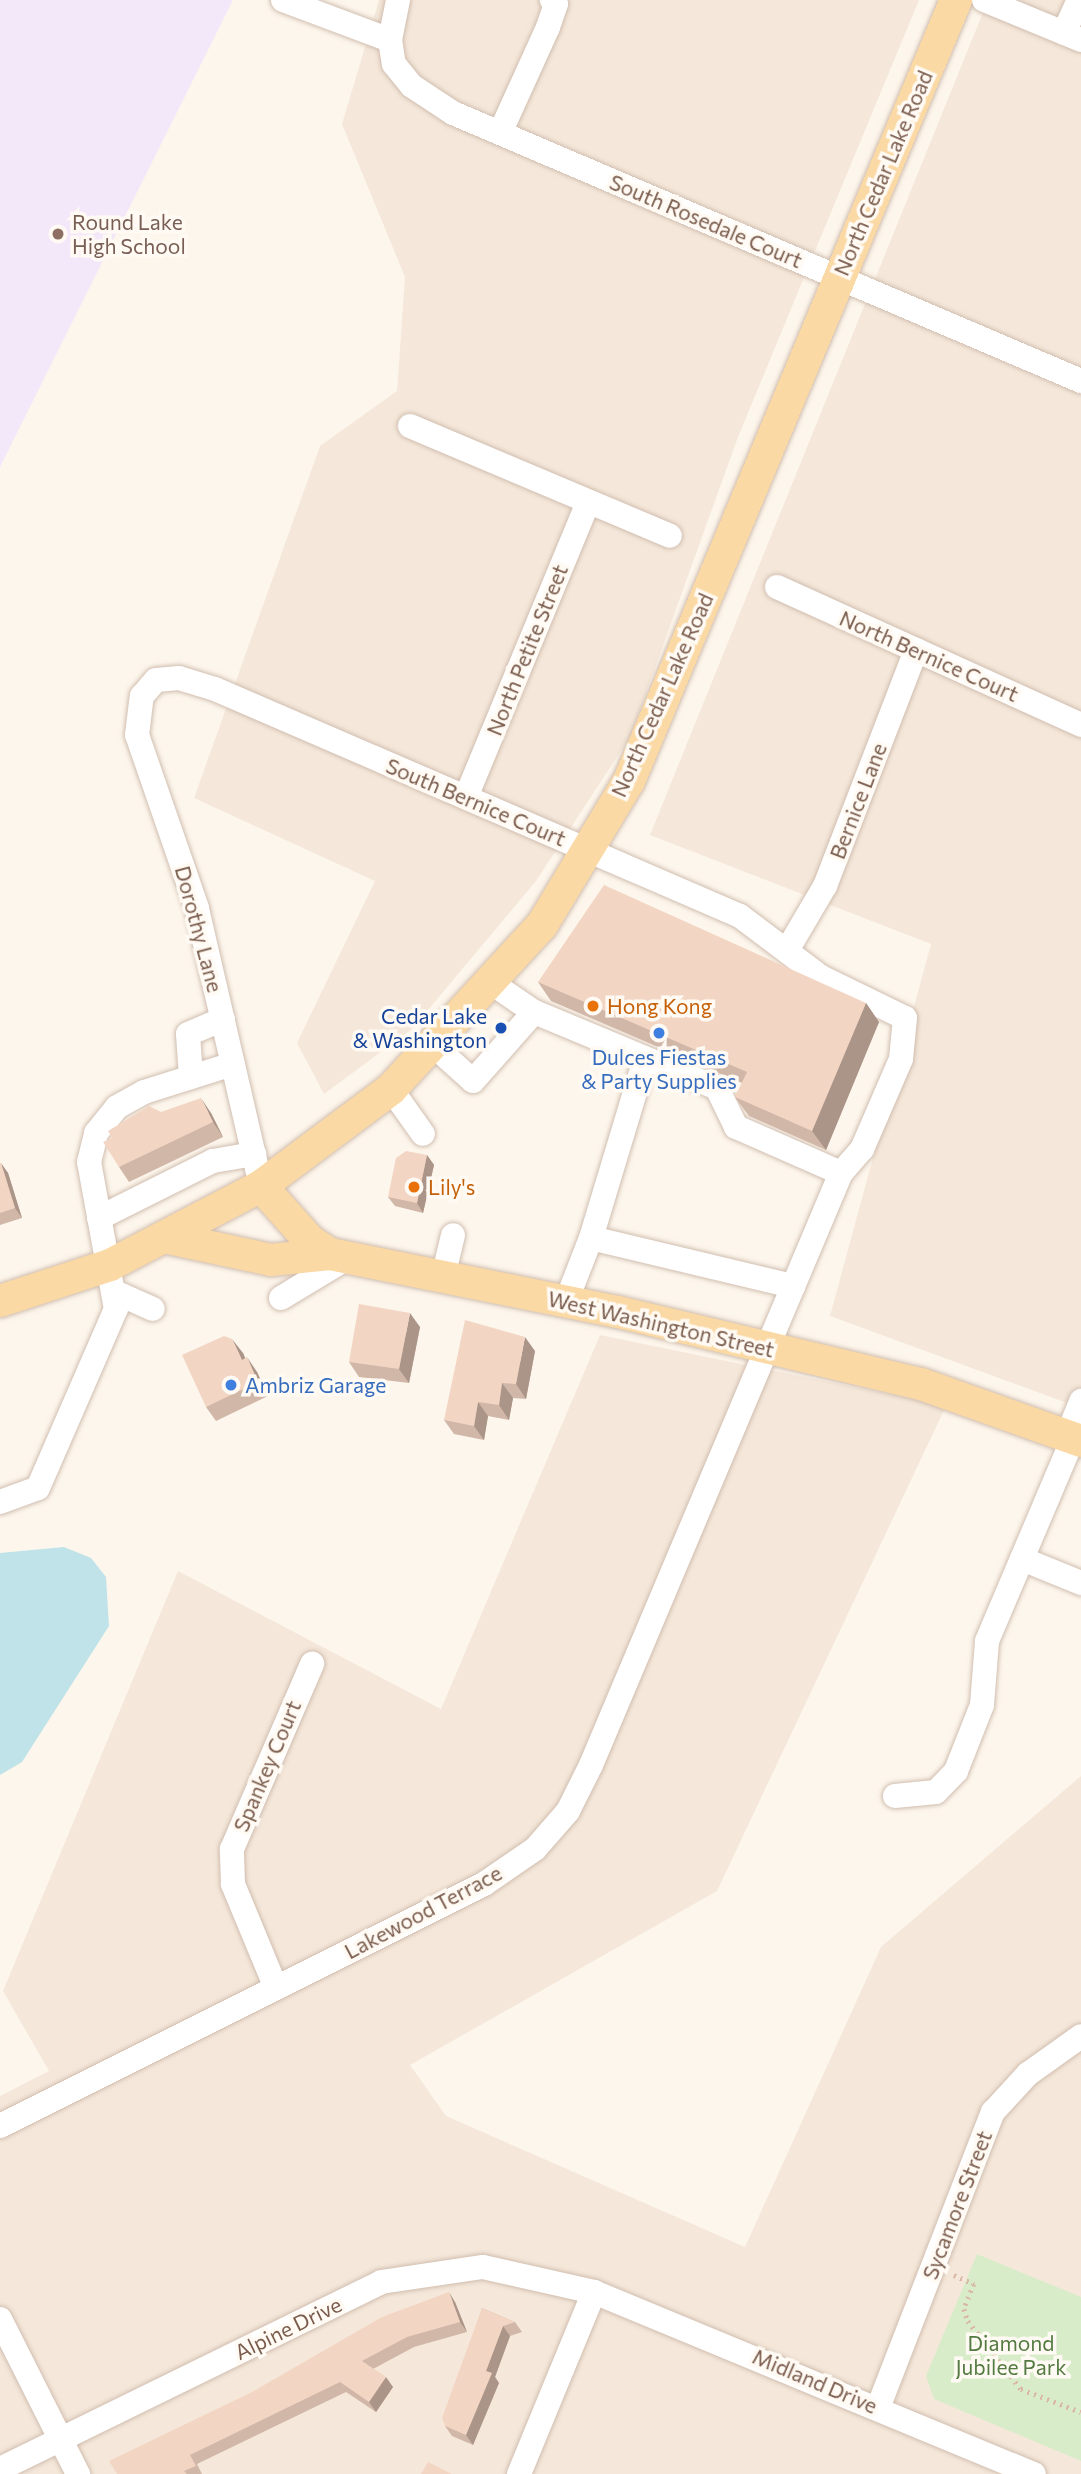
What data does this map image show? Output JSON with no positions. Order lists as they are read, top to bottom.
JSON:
{
  "streets": {
    "main road": ["North Cedar Lake Road", "West Washington Street"],
    "street": [
      "South Rosedale Court",
      "North Petite Street",
      "North Bernice Court",
      "Bernice Lane",
      "South Bernice Court",
      "Dorothy Lane",
      "Spankey Court",
      "Lakewood Terrace",
      "Sycamore Street",
      "Alpine Drive",
      "Midland Drive"
    ]
  },
  "crossings": [
    ["North Cedar Lake Road", "South Rosedale Court"],
    ["North Cedar Lake Road", "South Bernice Court"],
    ["North Cedar Lake Road", "Dorothy Lane"],
    ["North Cedar Lake Road", "West Washington Street"],
    ["North Petite Street", "South Bernice Court"],
    ["North Bernice Court", "Bernice Lane"],
    ["Bernice Lane", "South Bernice Court"],
    ["South Bernice Court", "Dorothy Lane"],
    ["South Bernice Court", "Lakewood Terrace"],
    ["Dorothy Lane", "West Washington Street"],
    ["West Washington Street", "Lakewood Terrace"],
    ["Spankey Court", "Lakewood Terrace"],
    ["Sycamore Street", "Midland Drive"],
    ["Alpine Drive", "Midland Drive"]
  ],
  "parks": ["Diamond Jubilee Park"],
  "places": [
    "Round Lake High School",
    "Hong Kong",
    "Cedar Lake & Washington",
    "Dulces Fiestas & Party Supplies",
    "Lily's",
    "Ambriz Garage"
  ]
}
